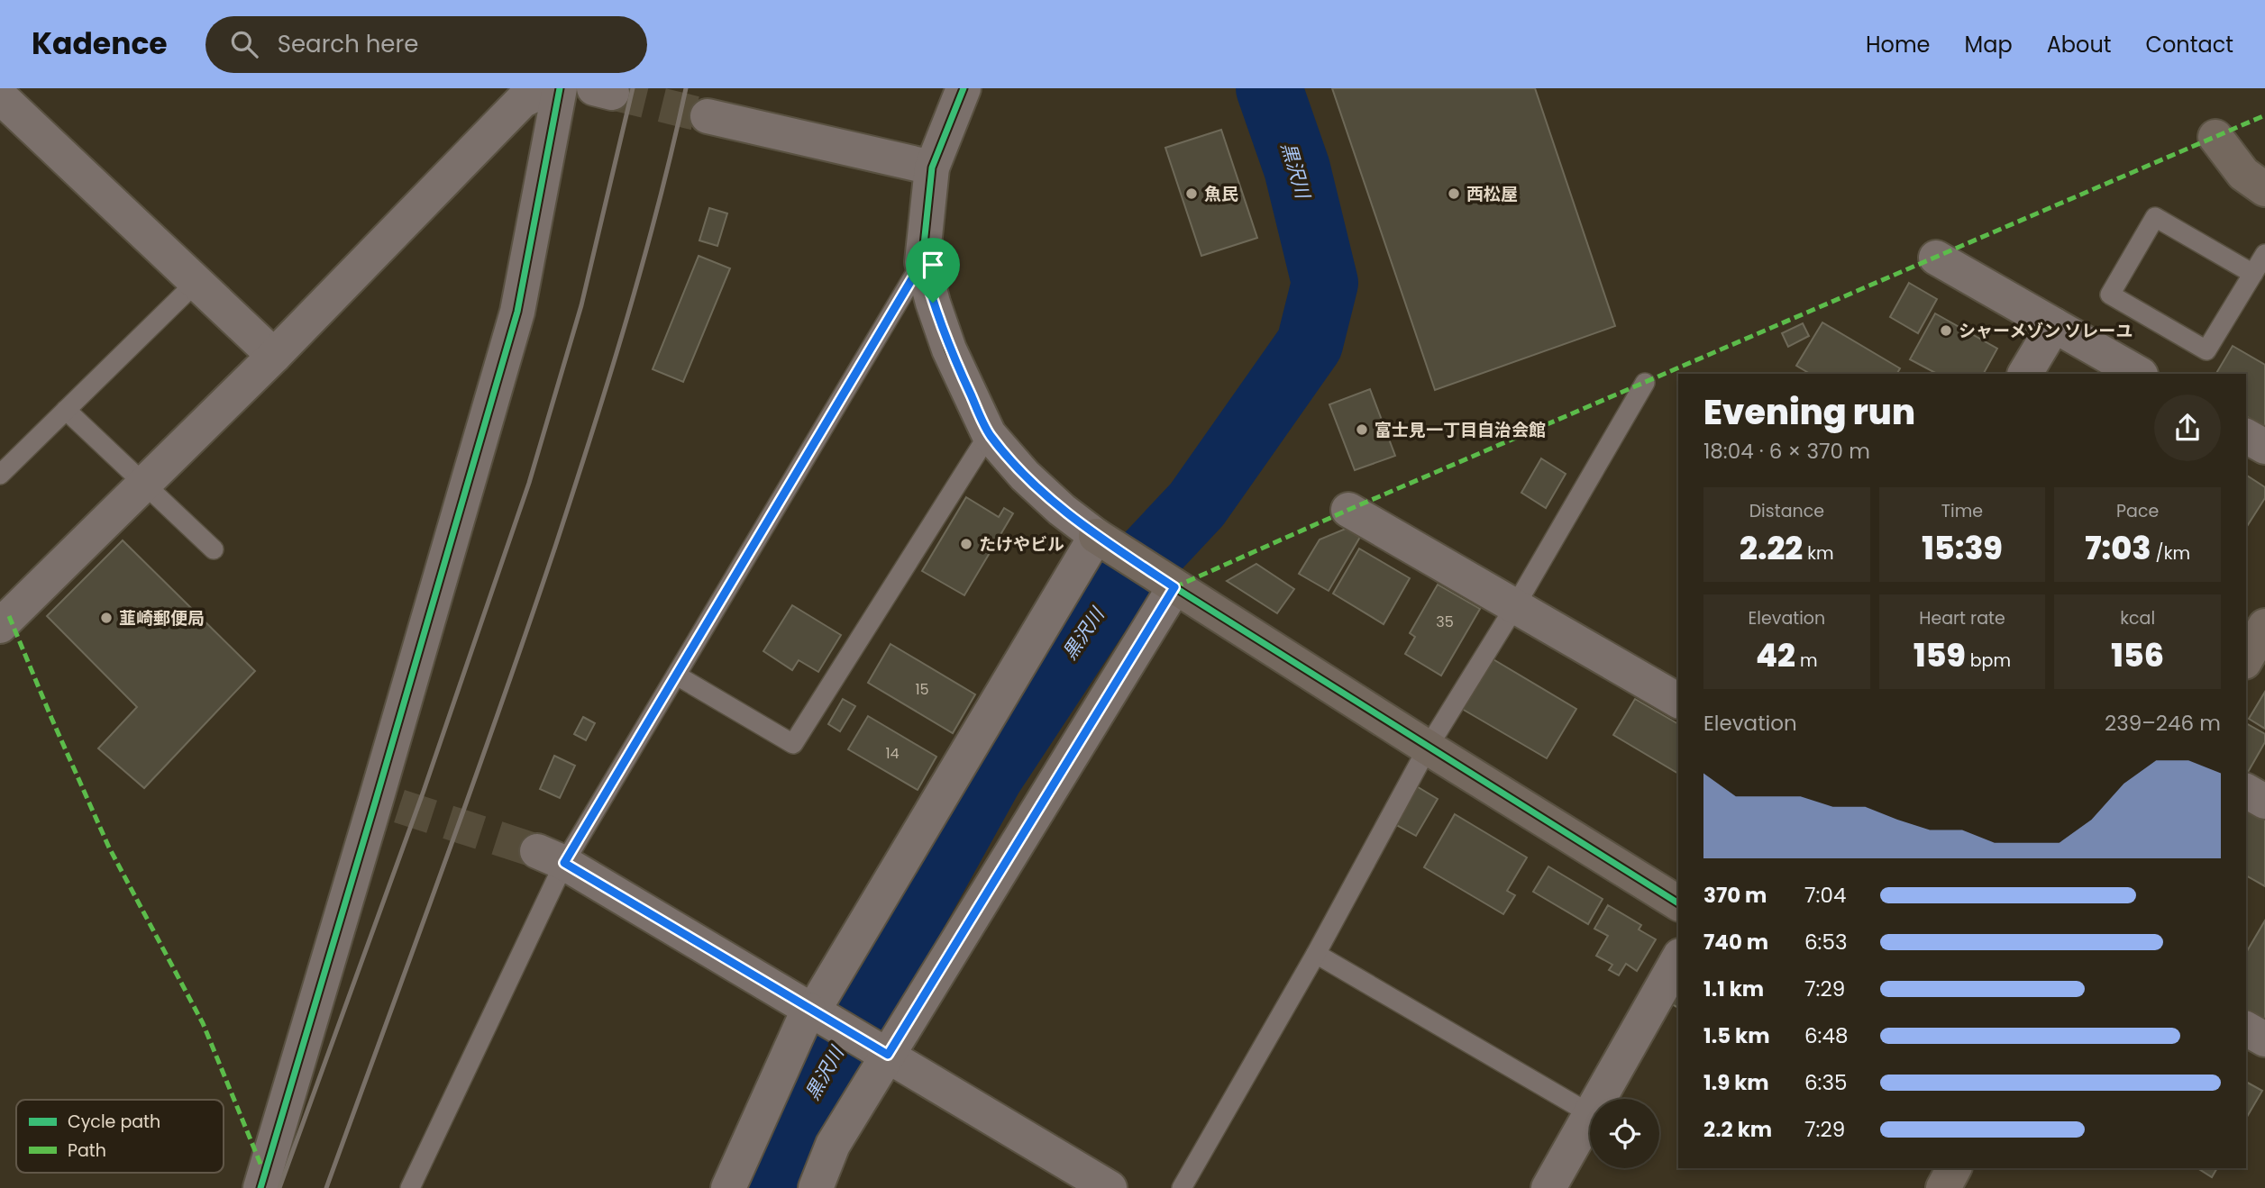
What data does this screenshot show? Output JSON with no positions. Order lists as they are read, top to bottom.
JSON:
{
  "water": ["黒沢川"],
  "places": [
    "魚民",
    "西松屋",
    "シャーメゾン ソレーユ",
    "富士見一丁目自治会館",
    "たけやビル",
    "韮崎郵便局"
  ],
  "house_numbers": ["35", "15", "14"],
  "legend": ["Cycle path", "Path"],
  "page": {
    "header": "Kadence",
    "search": "Search here",
    "nav": [
      "Home",
      "Map",
      "About",
      "Contact"
    ],
    "heading": ["Evening run", "18:04 · 6 × 370 m"],
    "stats": [
      ["Distance", "2.22 km"],
      ["Time", "15:39"],
      ["Pace", "7:03 /km"],
      ["Elevation", "42 m"],
      ["Heart rate", "159 bpm"],
      ["kcal", "156"]
    ],
    "chart": ["Elevation", "239–246 m"],
    "list": [
      {
        "name": "370 m",
        "note": "7:04"
      },
      {
        "name": "740 m",
        "note": "6:53"
      },
      {
        "name": "1.1 km",
        "note": "7:29"
      },
      {
        "name": "1.5 km",
        "note": "6:48"
      },
      {
        "name": "1.9 km",
        "note": "6:35"
      },
      {
        "name": "2.2 km",
        "note": "7:29"
      }
    ]
  }
}
